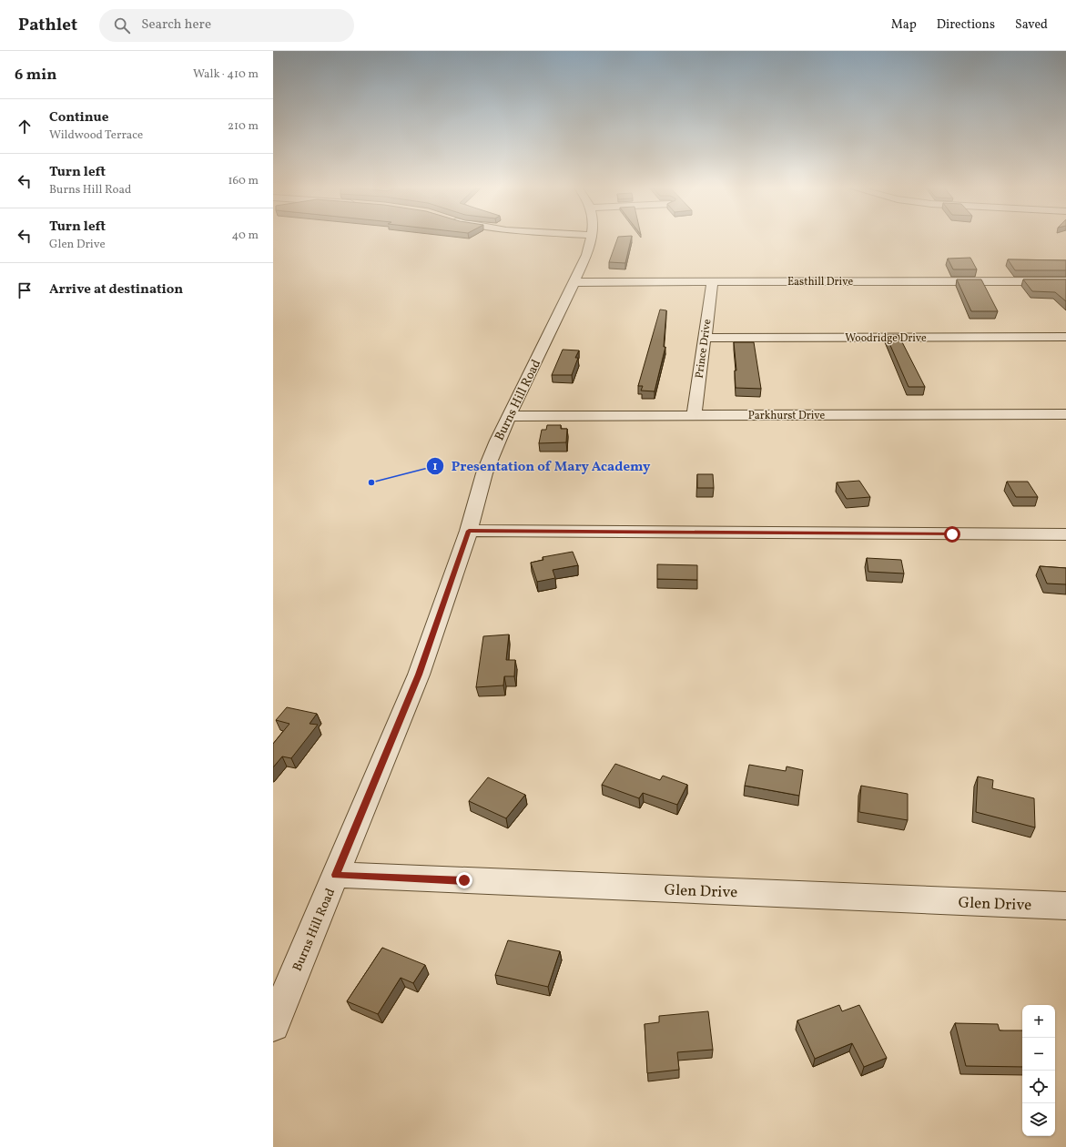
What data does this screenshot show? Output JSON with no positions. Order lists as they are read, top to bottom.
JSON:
{
  "streets": {
    "street": [
      "Easthill Drive",
      "Woodridge Drive",
      "Prince Drive",
      "Burns Hill Road",
      "Parkhurst Drive",
      "Glen Drive"
    ]
  },
  "crossings": [
    ["Easthill Drive", "Prince Drive"],
    ["Easthill Drive", "Burns Hill Road"],
    ["Woodridge Drive", "Prince Drive"],
    ["Prince Drive", "Parkhurst Drive"],
    ["Burns Hill Road", "Parkhurst Drive"],
    ["Burns Hill Road", "Glen Drive"]
  ],
  "places": ["Presentation of Mary Academy"],
  "page": {
    "header": "Pathlet",
    "search": "Search here",
    "nav": ["Map", "Directions", "Saved"],
    "heading": ["6 min", "Walk · 410 m"],
    "list": [
      ["Continue", "Wildwood Terrace", "210 m"],
      ["Turn left", "Burns Hill Road", "160 m"],
      ["Turn left", "Glen Drive", "40 m"],
      "Arrive at destination"
    ],
    "map_buttons": ["+", "−"]
  }
}
